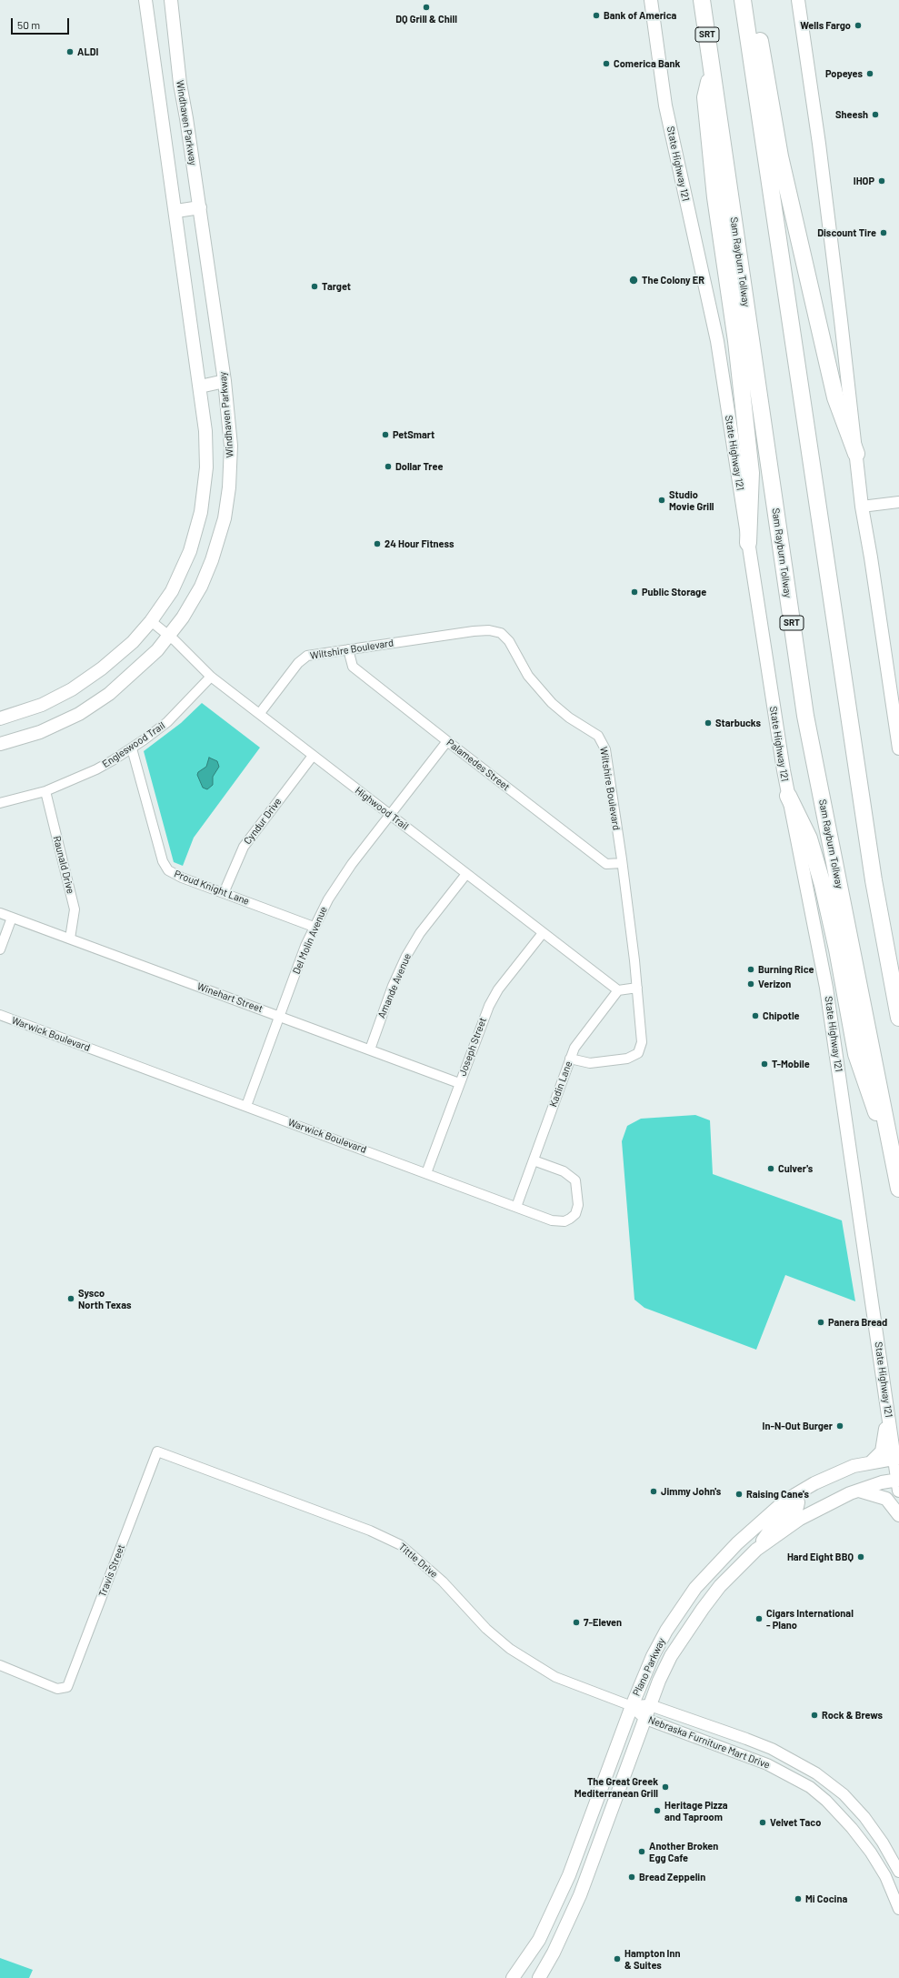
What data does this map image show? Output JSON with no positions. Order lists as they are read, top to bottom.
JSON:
{
  "streets": {
    "highway": ["SRT", "Sam Rayburn Tollway"],
    "main road": ["Windhaven Parkway", "State Highway 121", "Plano Parkway"],
    "street": [
      "Wiltshire Boulevard",
      "Engleswood Trail",
      "Palamedes Street",
      "Highwood Trail",
      "Cyndur Drive",
      "Raunald Drive",
      "Proud Knight Lane",
      "Del Molin Avenue",
      "Amande Avenue",
      "Winehart Street",
      "Warwick Boulevard",
      "Joseph Street",
      "Kadin Lane",
      "Tittle Drive",
      "Travis Street",
      "Nebraska Furniture Mart Drive"
    ]
  },
  "crossings": [
    ["Windhaven Parkway", "Highwood Trail"],
    ["State Highway 121", "Plano Parkway"],
    ["Wiltshire Boulevard", "Palamedes Street"],
    ["Wiltshire Boulevard", "Highwood Trail"],
    ["Wiltshire Boulevard", "Kadin Lane"],
    ["Engleswood Trail", "Highwood Trail"],
    ["Engleswood Trail", "Raunald Drive"],
    ["Engleswood Trail", "Proud Knight Lane"],
    ["Palamedes Street", "Del Molin Avenue"],
    ["Highwood Trail", "Cyndur Drive"],
    ["Highwood Trail", "Del Molin Avenue"],
    ["Highwood Trail", "Amande Avenue"],
    ["Highwood Trail", "Joseph Street"],
    ["Highwood Trail", "Kadin Lane"],
    ["Cyndur Drive", "Proud Knight Lane"],
    ["Raunald Drive", "Winehart Street"],
    ["Proud Knight Lane", "Del Molin Avenue"],
    ["Del Molin Avenue", "Winehart Street"],
    ["Del Molin Avenue", "Warwick Boulevard"],
    ["Amande Avenue", "Winehart Street"],
    ["Winehart Street", "Joseph Street"],
    ["Warwick Boulevard", "Joseph Street"],
    ["Warwick Boulevard", "Kadin Lane"],
    ["Tittle Drive", "Travis Street"],
    ["Tittle Drive", "Plano Parkway"],
    ["Tittle Drive", "Nebraska Furniture Mart Drive"],
    ["Plano Parkway", "Nebraska Furniture Mart Drive"]
  ],
  "places": [
    "DQ Grill & Chill",
    "Bank of America",
    "Wells Fargo",
    "ALDI",
    "Comerica Bank",
    "Popeyes",
    "Sheesh",
    "IHOP",
    "Discount Tire",
    "The Colony ER",
    "Target",
    "PetSmart",
    "Dollar Tree",
    "Studio Movie Grill",
    "24 Hour Fitness",
    "Public Storage",
    "Starbucks",
    "Burning Rice",
    "Verizon",
    "Chipotle",
    "T-Mobile",
    "Culver's",
    "Sysco North Texas",
    "Panera Bread",
    "In-N-Out Burger",
    "Jimmy John's",
    "Raising Cane's",
    "Hard Eight BBQ",
    "Cigars International - Plano",
    "7-Eleven",
    "Rock & Brews",
    "The Great Greek Mediterranean Grill",
    "Heritage Pizza and Taproom",
    "Velvet Taco",
    "Another Broken Egg Cafe",
    "Bread Zeppelin",
    "Mi Cocina",
    "Hampton Inn & Suites"
  ],
  "scale_bar": "50 m"
}
